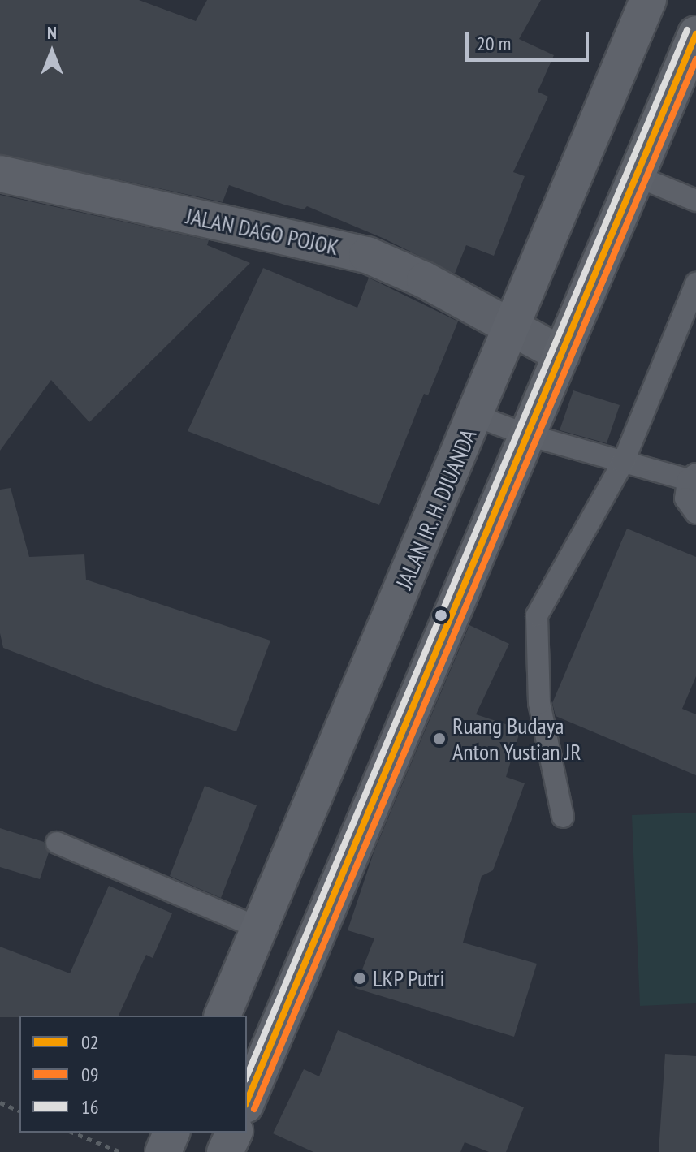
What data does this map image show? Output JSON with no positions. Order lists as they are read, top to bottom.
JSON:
{
  "streets": {
    "main road": ["JALAN IR. H. DJUANDA"],
    "street": ["JALAN DAGO POJOK"]
  },
  "crossings": [
    ["JALAN DAGO POJOK", "JALAN IR. H. DJUANDA"]
  ],
  "places": ["Ruang Budaya Anton Yustian JR", "LKP Putri"],
  "lines": ["transit line 16", "transit line 02", "transit line 09"],
  "legend": ["02", "09", "16"],
  "scale_bar": "20 m",
  "north": "top"
}
